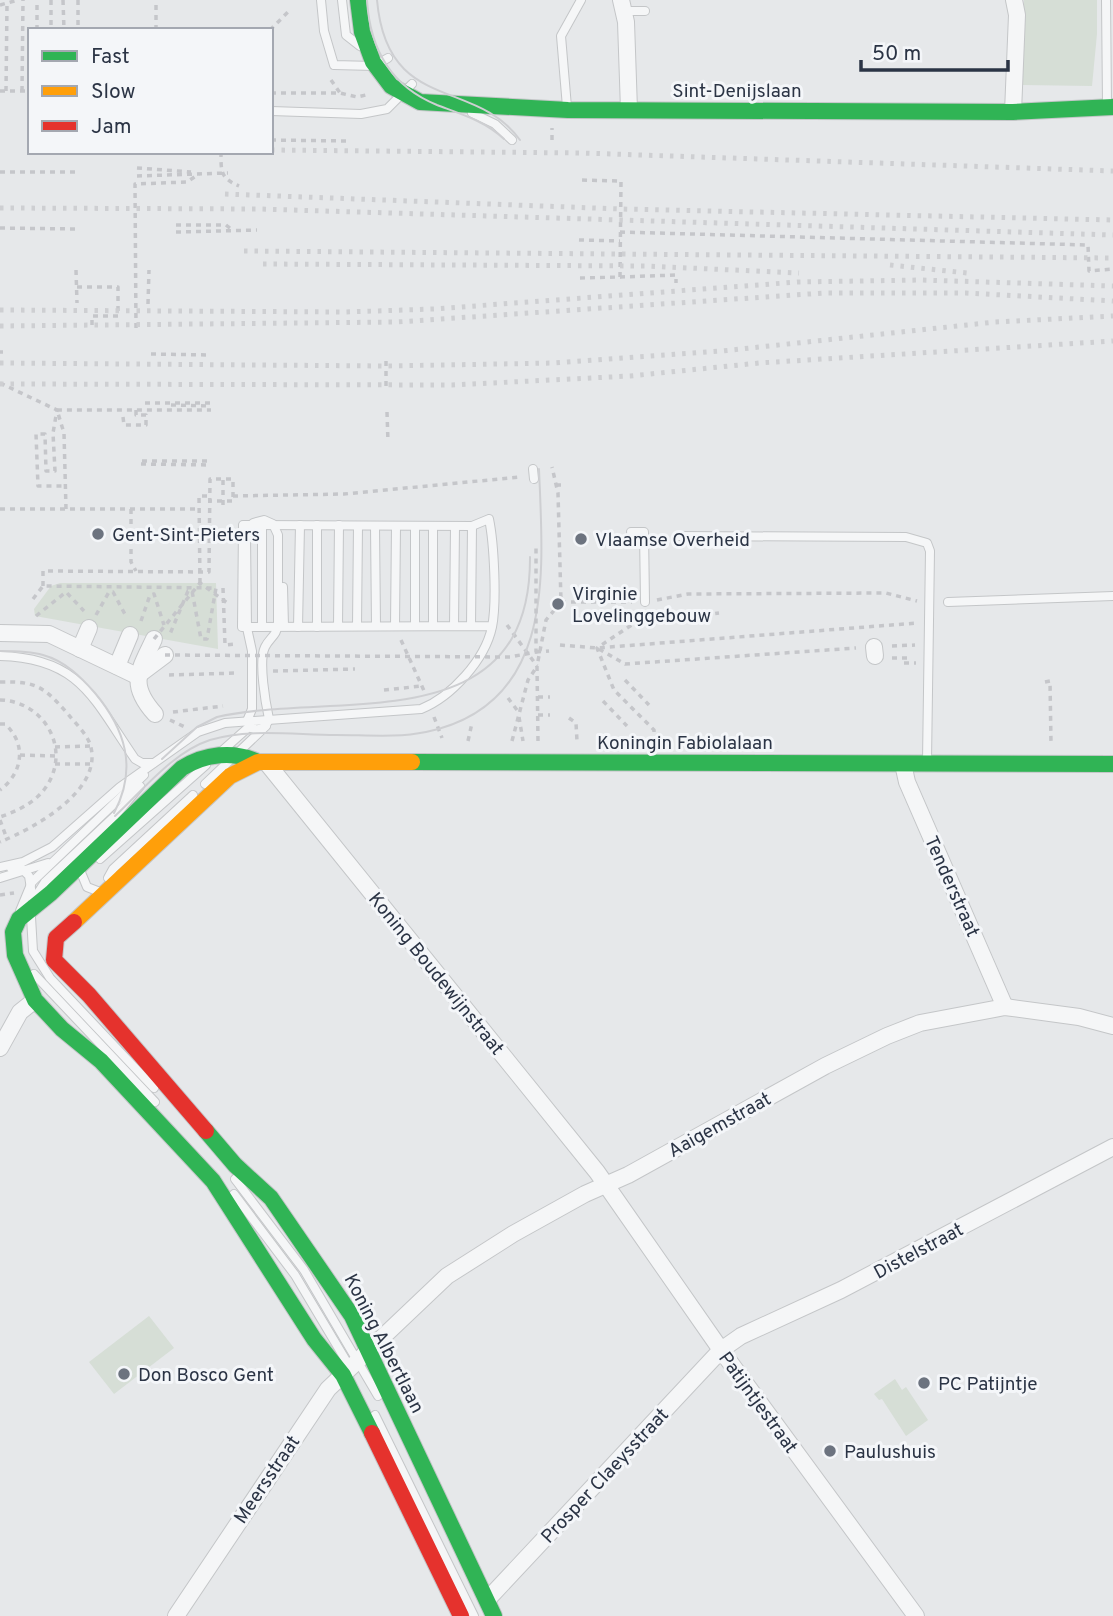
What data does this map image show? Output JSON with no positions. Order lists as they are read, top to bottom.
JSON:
{
  "streets": {
    "street": [
      "Sint-Denijslaan",
      "Koningin Fabiolalaan",
      "Tenderstraat",
      "Koning Boudewijnstraat",
      "Aaigemstraat",
      "Distelstraat",
      "Koning Albertlaan",
      "Patijntjestraat",
      "Prosper Claeysstraat",
      "Meersstraat"
    ]
  },
  "crossings": [
    ["Koningin Fabiolalaan", "Tenderstraat"],
    ["Koningin Fabiolalaan", "Koning Boudewijnstraat"],
    ["Tenderstraat", "Aaigemstraat"],
    ["Koning Boudewijnstraat", "Aaigemstraat"],
    ["Koning Boudewijnstraat", "Patijntjestraat"],
    ["Aaigemstraat", "Koning Albertlaan"],
    ["Aaigemstraat", "Patijntjestraat"],
    ["Aaigemstraat", "Meersstraat"],
    ["Distelstraat", "Patijntjestraat"],
    ["Distelstraat", "Prosper Claeysstraat"],
    ["Koning Albertlaan", "Prosper Claeysstraat"],
    ["Koning Albertlaan", "Meersstraat"],
    ["Patijntjestraat", "Prosper Claeysstraat"]
  ],
  "places": [
    "Gent-Sint-Pieters",
    "Vlaamse Overheid",
    "Virginie Lovelinggebouw",
    "Don Bosco Gent",
    "PC Patijntje",
    "Paulushuis"
  ],
  "legend": ["Fast", "Slow", "Jam"],
  "scale_bar": "50 m"
}
